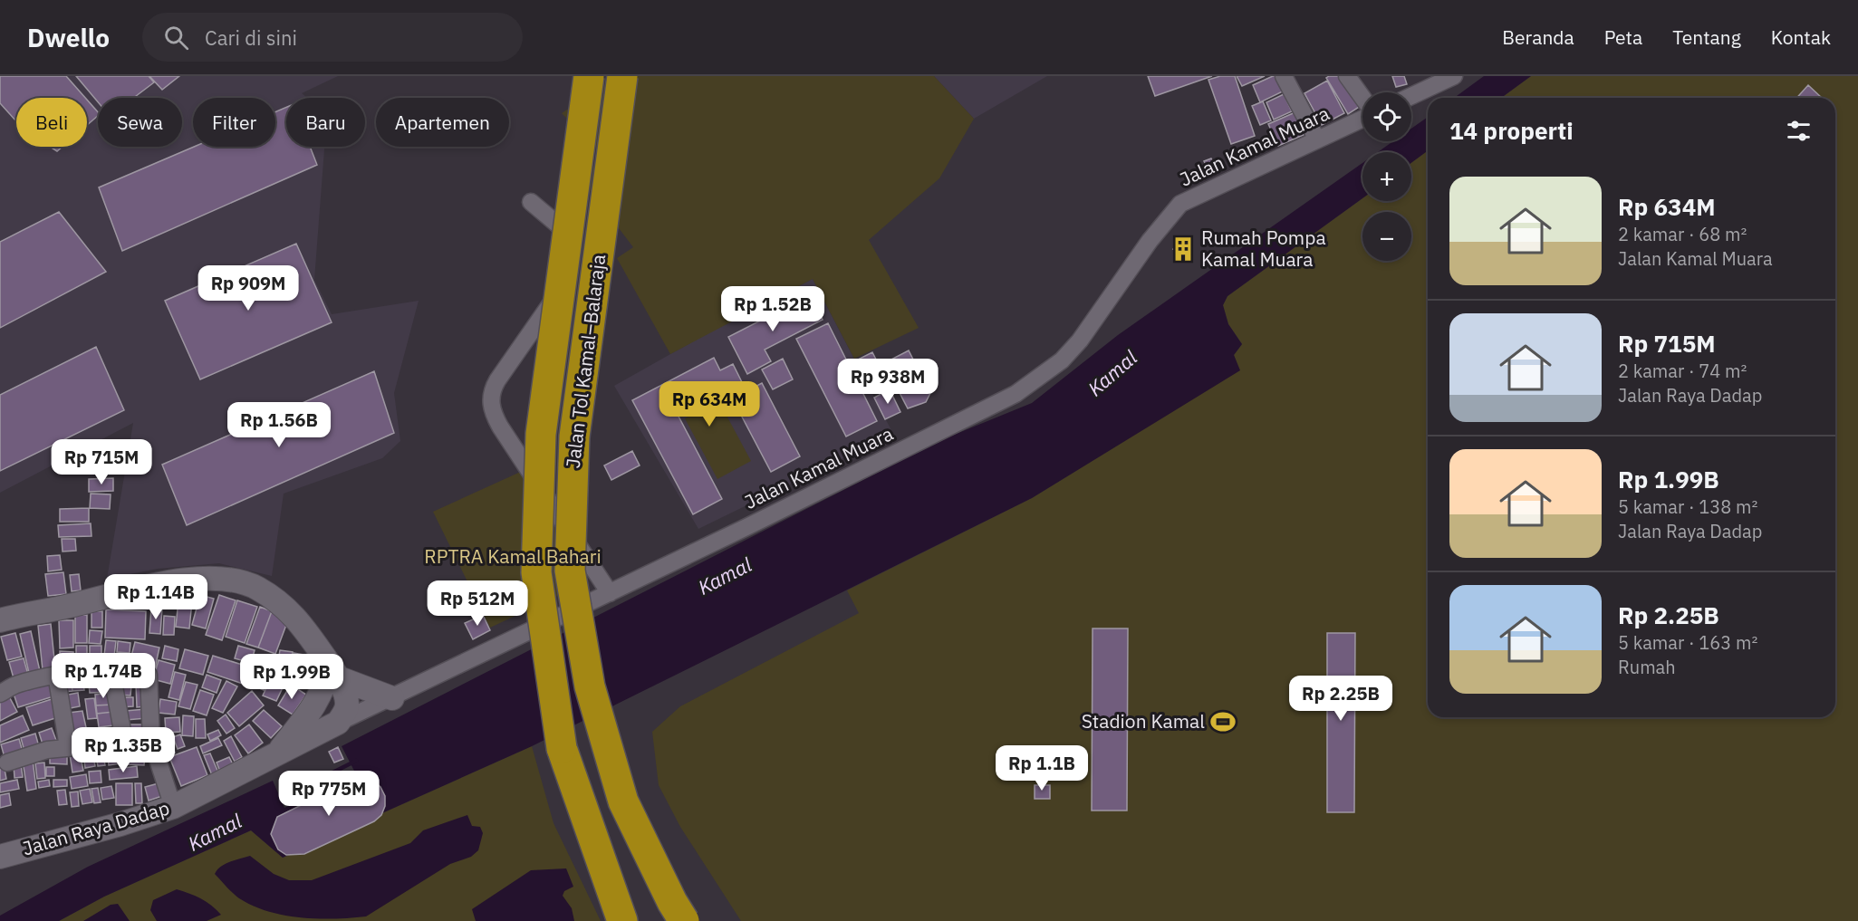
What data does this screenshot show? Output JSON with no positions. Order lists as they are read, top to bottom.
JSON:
{
  "streets": {
    "highway": ["Jalan Tol Kamal–Balaraja"],
    "main road": ["Jalan Raya Dadap"],
    "street": ["Jalan Kamal Muara"]
  },
  "crossings": [
    ["Jalan Kamal Muara", "Jalan Raya Dadap"]
  ],
  "water": ["Kamal"],
  "parks": ["RPTRA Kamal Bahari"],
  "places": {
    "building": ["Rumah Pompa Kamal Muara"],
    "sports": ["Stadion Kamal"]
  },
  "page": {
    "header": "Dwello",
    "search": "Cari di sini",
    "nav": [
      "Beranda",
      "Peta",
      "Tentang",
      "Kontak"
    ],
    "map_buttons": ["+", "−"],
    "chip": [
      "Beli",
      "Sewa",
      "Filter",
      "Baru",
      "Apartemen"
    ],
    "heading": "14 properti",
    "list": [
      {
        "name": "Rp 634M",
        "note": "2 kamar · 68 m² · Jalan Kamal Muara"
      },
      {
        "name": "Rp 715M",
        "note": "2 kamar · 74 m² · Jalan Raya Dadap"
      },
      {
        "name": "Rp 1.99B",
        "note": "5 kamar · 138 m² · Jalan Raya Dadap"
      },
      {
        "name": "Rp 2.25B",
        "note": "5 kamar · 163 m² · Rumah"
      }
    ],
    "price": [
      "Rp 909M",
      "Rp 1.52B",
      "Rp 938M",
      "Rp 634M",
      "Rp 1.56B",
      "Rp 715M",
      "Rp 1.14B",
      "Rp 512M",
      "Rp 1.74B",
      "Rp 1.99B",
      "Rp 2.25B",
      "Rp 1.35B",
      "Rp 1.1B",
      "Rp 775M"
    ]
  }
}
